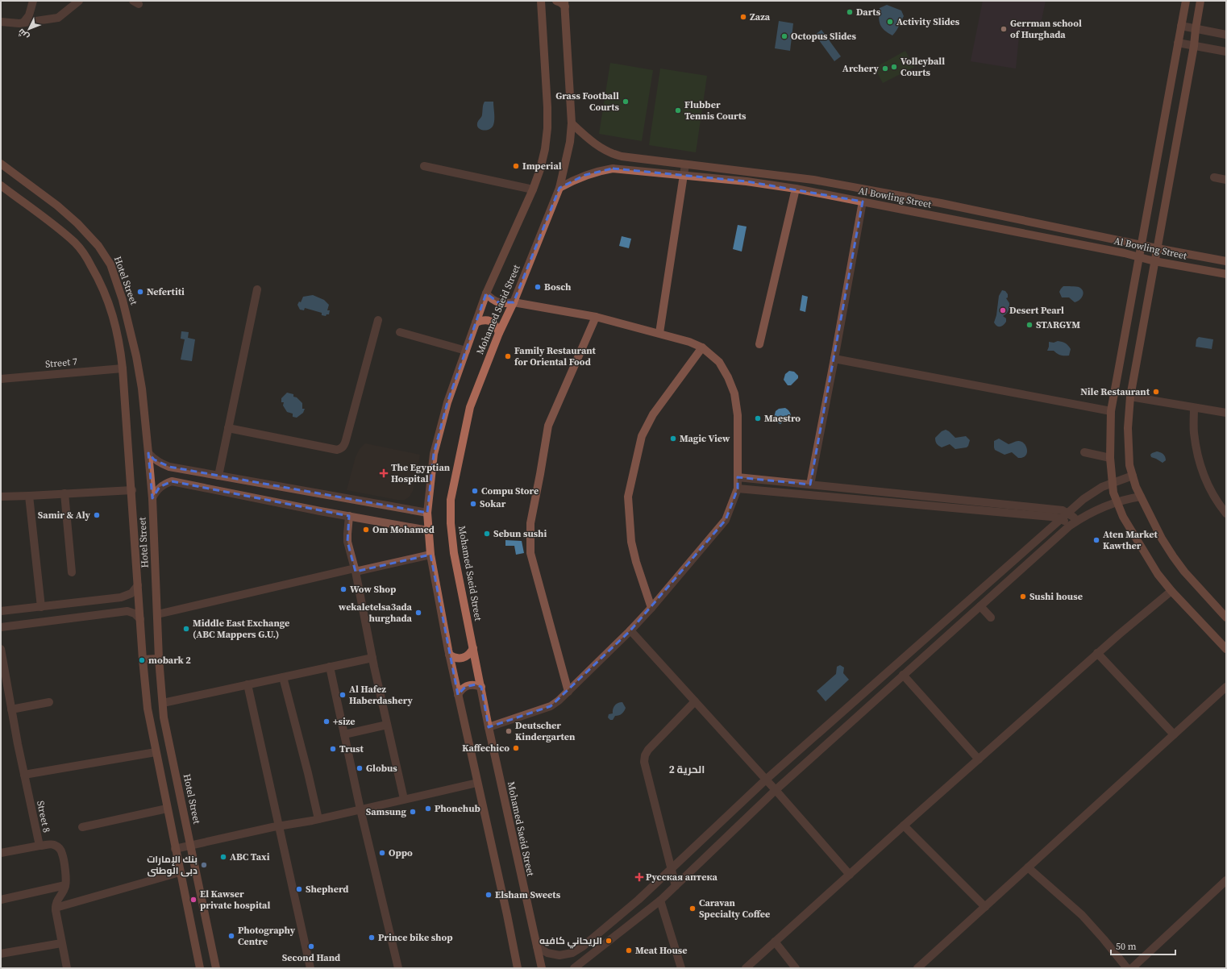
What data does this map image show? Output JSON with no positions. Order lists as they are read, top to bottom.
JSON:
{
  "streets": {
    "street": [
      "Al Bowling Street",
      "Hotel Street",
      "Mohamed Saeid Street",
      "Street 7",
      "Street 8"
    ]
  },
  "crossings": [
    ["Al Bowling Street", "Mohamed Saeid Street"],
    ["Hotel Street", "Street 7"]
  ],
  "districts": ["الحرية 2"],
  "places": {
    "other": [
      "Darts",
      "Zaza",
      "Activity Slides",
      "Gerrman school of Hurghada",
      "Octopus Slides",
      "Volleyball Courts",
      "Archery",
      "Grass Football Courts",
      "Flubber Tennis Courts",
      "Imperial",
      "Bosch",
      "Nefertiti",
      "Desert Pearl",
      "STARGYM",
      "Family Restaurant for Oriental Food",
      "Nile Restaurant",
      "Maestro",
      "Magic View",
      "Compu Store",
      "Sokar",
      "Samir & Aly",
      "Om Mohamed",
      "Sebun sushi",
      "Aten Market Kawther",
      "Wow Shop",
      "Sushi house",
      "wekaletelsa3ada hurghada",
      "Middle East Exchange (ABC Mappers G.U.)",
      "mobark 2",
      "Al Hafez Haberdashery",
      "+size",
      "Deutscher Kindergarten",
      "Kaffechico",
      "Trust",
      "Globus",
      "Phonehub",
      "Samsung",
      "Oppo",
      "ABC Taxi",
      "بنك الإمارات دبى الوطنى",
      "Shepherd",
      "Elsham Sweets",
      "El Kawser private hospital",
      "Caravan Specialty Coffee",
      "Photography Centre",
      "Prince bike shop",
      "الريحاني كافيه",
      "Second Hand",
      "Meat House"
    ],
    "health": ["The Egyptian Hospital", "Русская аптека"]
  },
  "scale_bar": "50 m",
  "north": "bottom left"
}
